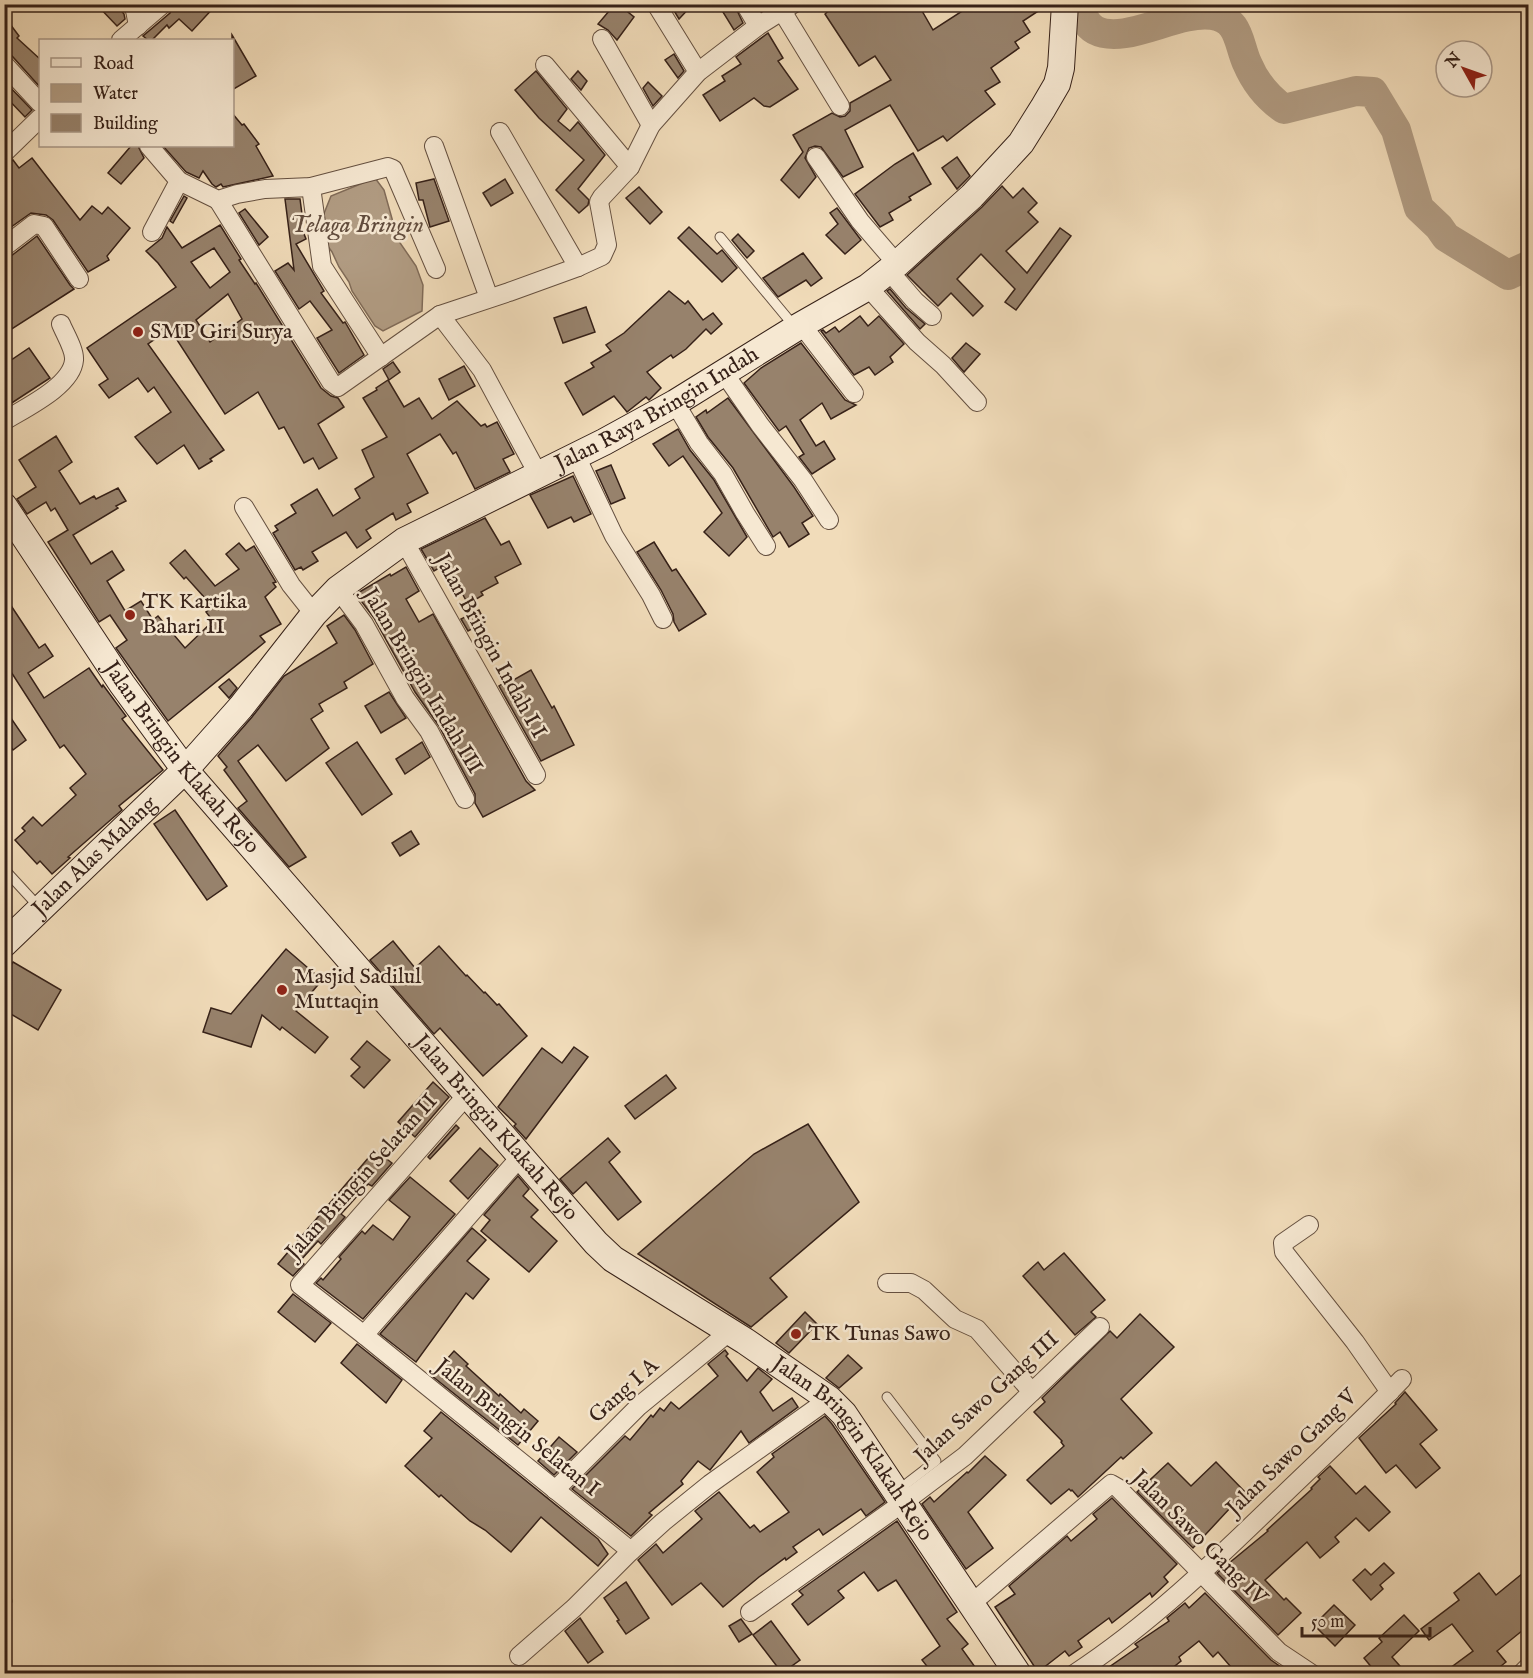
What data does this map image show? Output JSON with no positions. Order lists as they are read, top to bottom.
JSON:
{
  "streets": {
    "street": [
      "Jalan Raya Bringin Indah",
      "Jalan Bringin Indah I I",
      "Jalan Bringin Indah III",
      "Jalan Bringin Klakah Rejo",
      "Jalan Alas Malang",
      "Jalan Bringin Selatan II",
      "Gang I A",
      "Jalan Sawo Gang III",
      "Jalan Bringin Selatan I",
      "Jalan Sawo Gang V",
      "Jalan Sawo Gang IV"
    ]
  },
  "crossings": [
    ["Jalan Raya Bringin Indah", "Jalan Bringin Indah I I"],
    ["Jalan Raya Bringin Indah", "Jalan Bringin Indah III"],
    ["Jalan Raya Bringin Indah", "Jalan Bringin Klakah Rejo"],
    ["Jalan Raya Bringin Indah", "Jalan Alas Malang"],
    ["Jalan Bringin Klakah Rejo", "Jalan Alas Malang"],
    ["Jalan Bringin Klakah Rejo", "Jalan Bringin Selatan II"],
    ["Jalan Bringin Klakah Rejo", "Gang I A"],
    ["Jalan Bringin Klakah Rejo", "Jalan Sawo Gang III"],
    ["Jalan Bringin Klakah Rejo", "Jalan Sawo Gang IV"],
    ["Jalan Bringin Selatan II", "Jalan Bringin Selatan I"],
    ["Gang I A", "Jalan Bringin Selatan I"],
    ["Jalan Sawo Gang V", "Jalan Sawo Gang IV"]
  ],
  "water": ["Telaga Bringin"],
  "places": [
    "SMP Giri Surya",
    "TK Kartika Bahari II",
    "Masjid Sadilul Muttaqin",
    "TK Tunas Sawo"
  ],
  "legend": ["Road", "Water", "Building"],
  "scale_bar": "50 m",
  "north": "top left"
}
